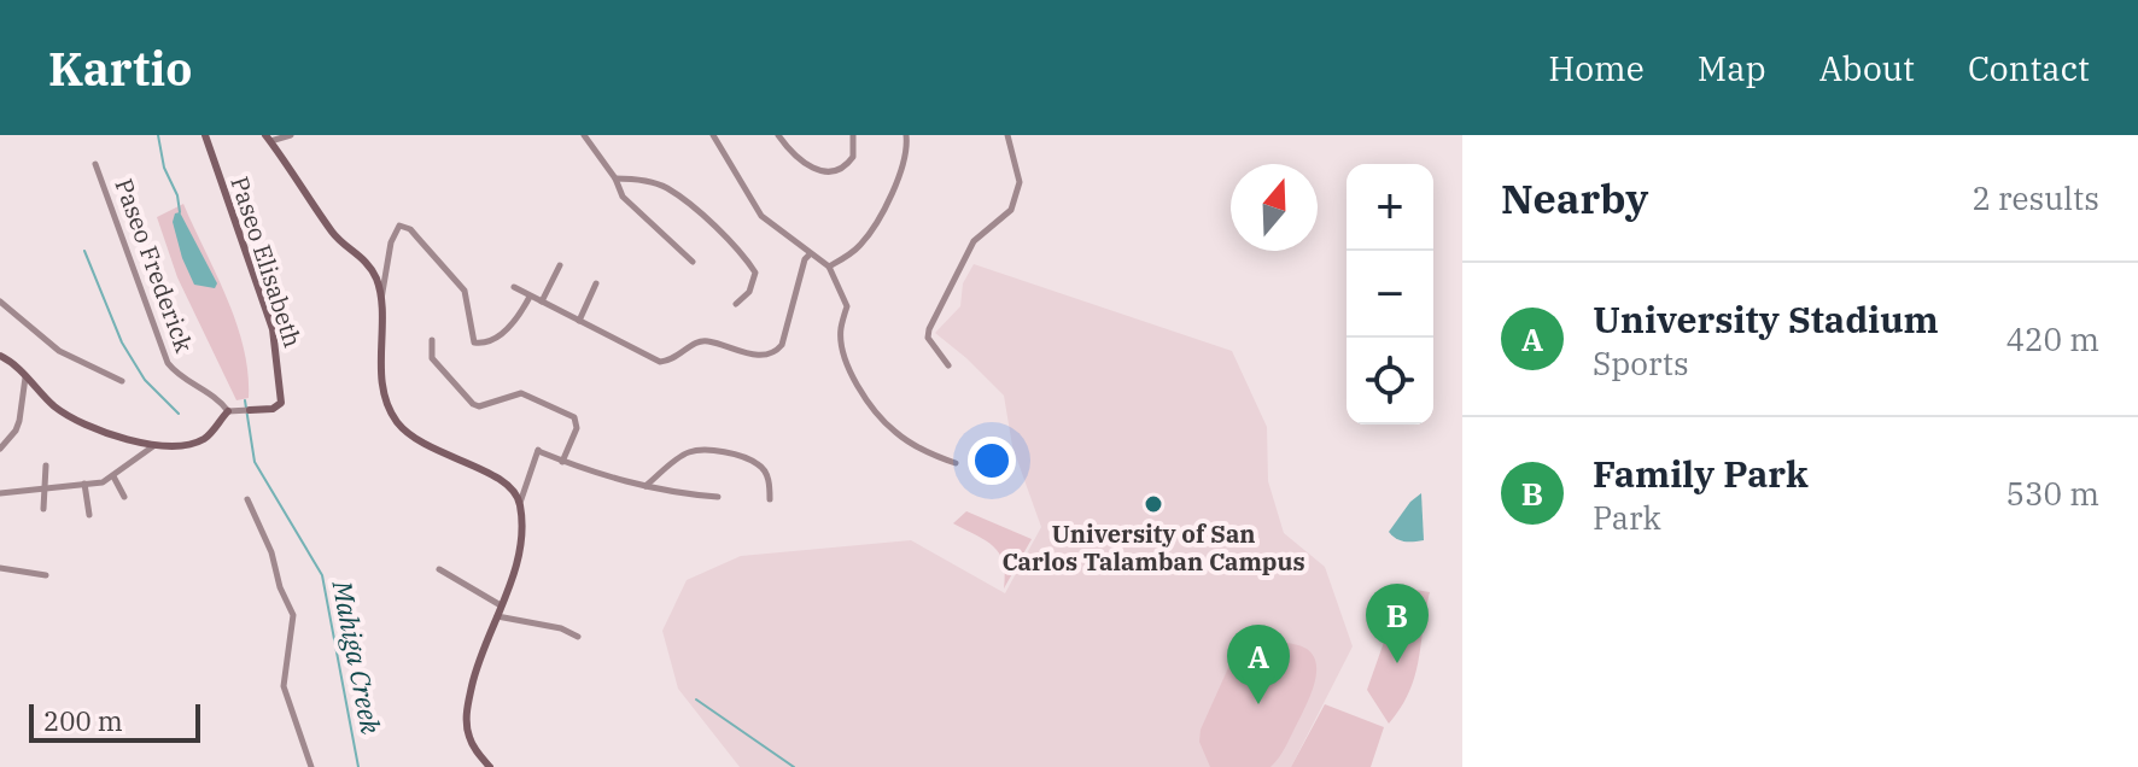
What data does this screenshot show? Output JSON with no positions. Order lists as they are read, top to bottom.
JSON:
{
  "streets": {
    "street": ["Paseo Elisabeth", "Paseo Frederick"]
  },
  "crossings": [
    ["Paseo Elisabeth", "Paseo Frederick"]
  ],
  "water": ["Mahiga Creek"],
  "places": ["University of San Carlos Talamban Campus"],
  "scale_bar": "200 m",
  "north": "top",
  "page": {
    "header": "Kartio",
    "nav": [
      "Home",
      "Map",
      "About",
      "Contact"
    ],
    "heading": ["Nearby", "2 results"],
    "map_buttons": ["+", "−"],
    "list": [
      {
        "mark": "A",
        "name": "University Stadium",
        "note": "Sports",
        "value": "420 m"
      },
      {
        "mark": "B",
        "name": "Family Park",
        "note": "Park",
        "value": "530 m"
      }
    ],
    "pins": ["B", "A"],
    "scale": "200 m"
  }
}
